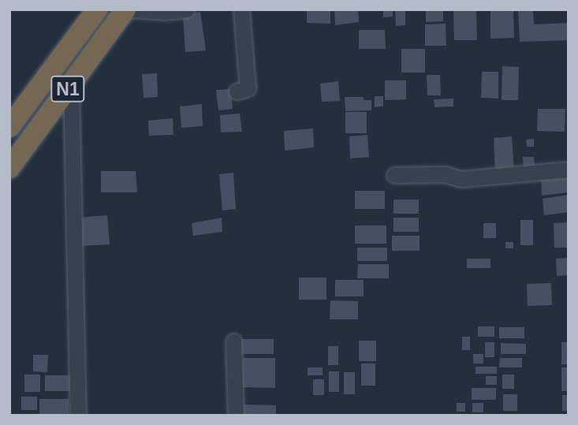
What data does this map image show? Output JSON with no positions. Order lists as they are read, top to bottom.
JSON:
{
  "streets": {
    "highway": ["N1"]
  }
}
